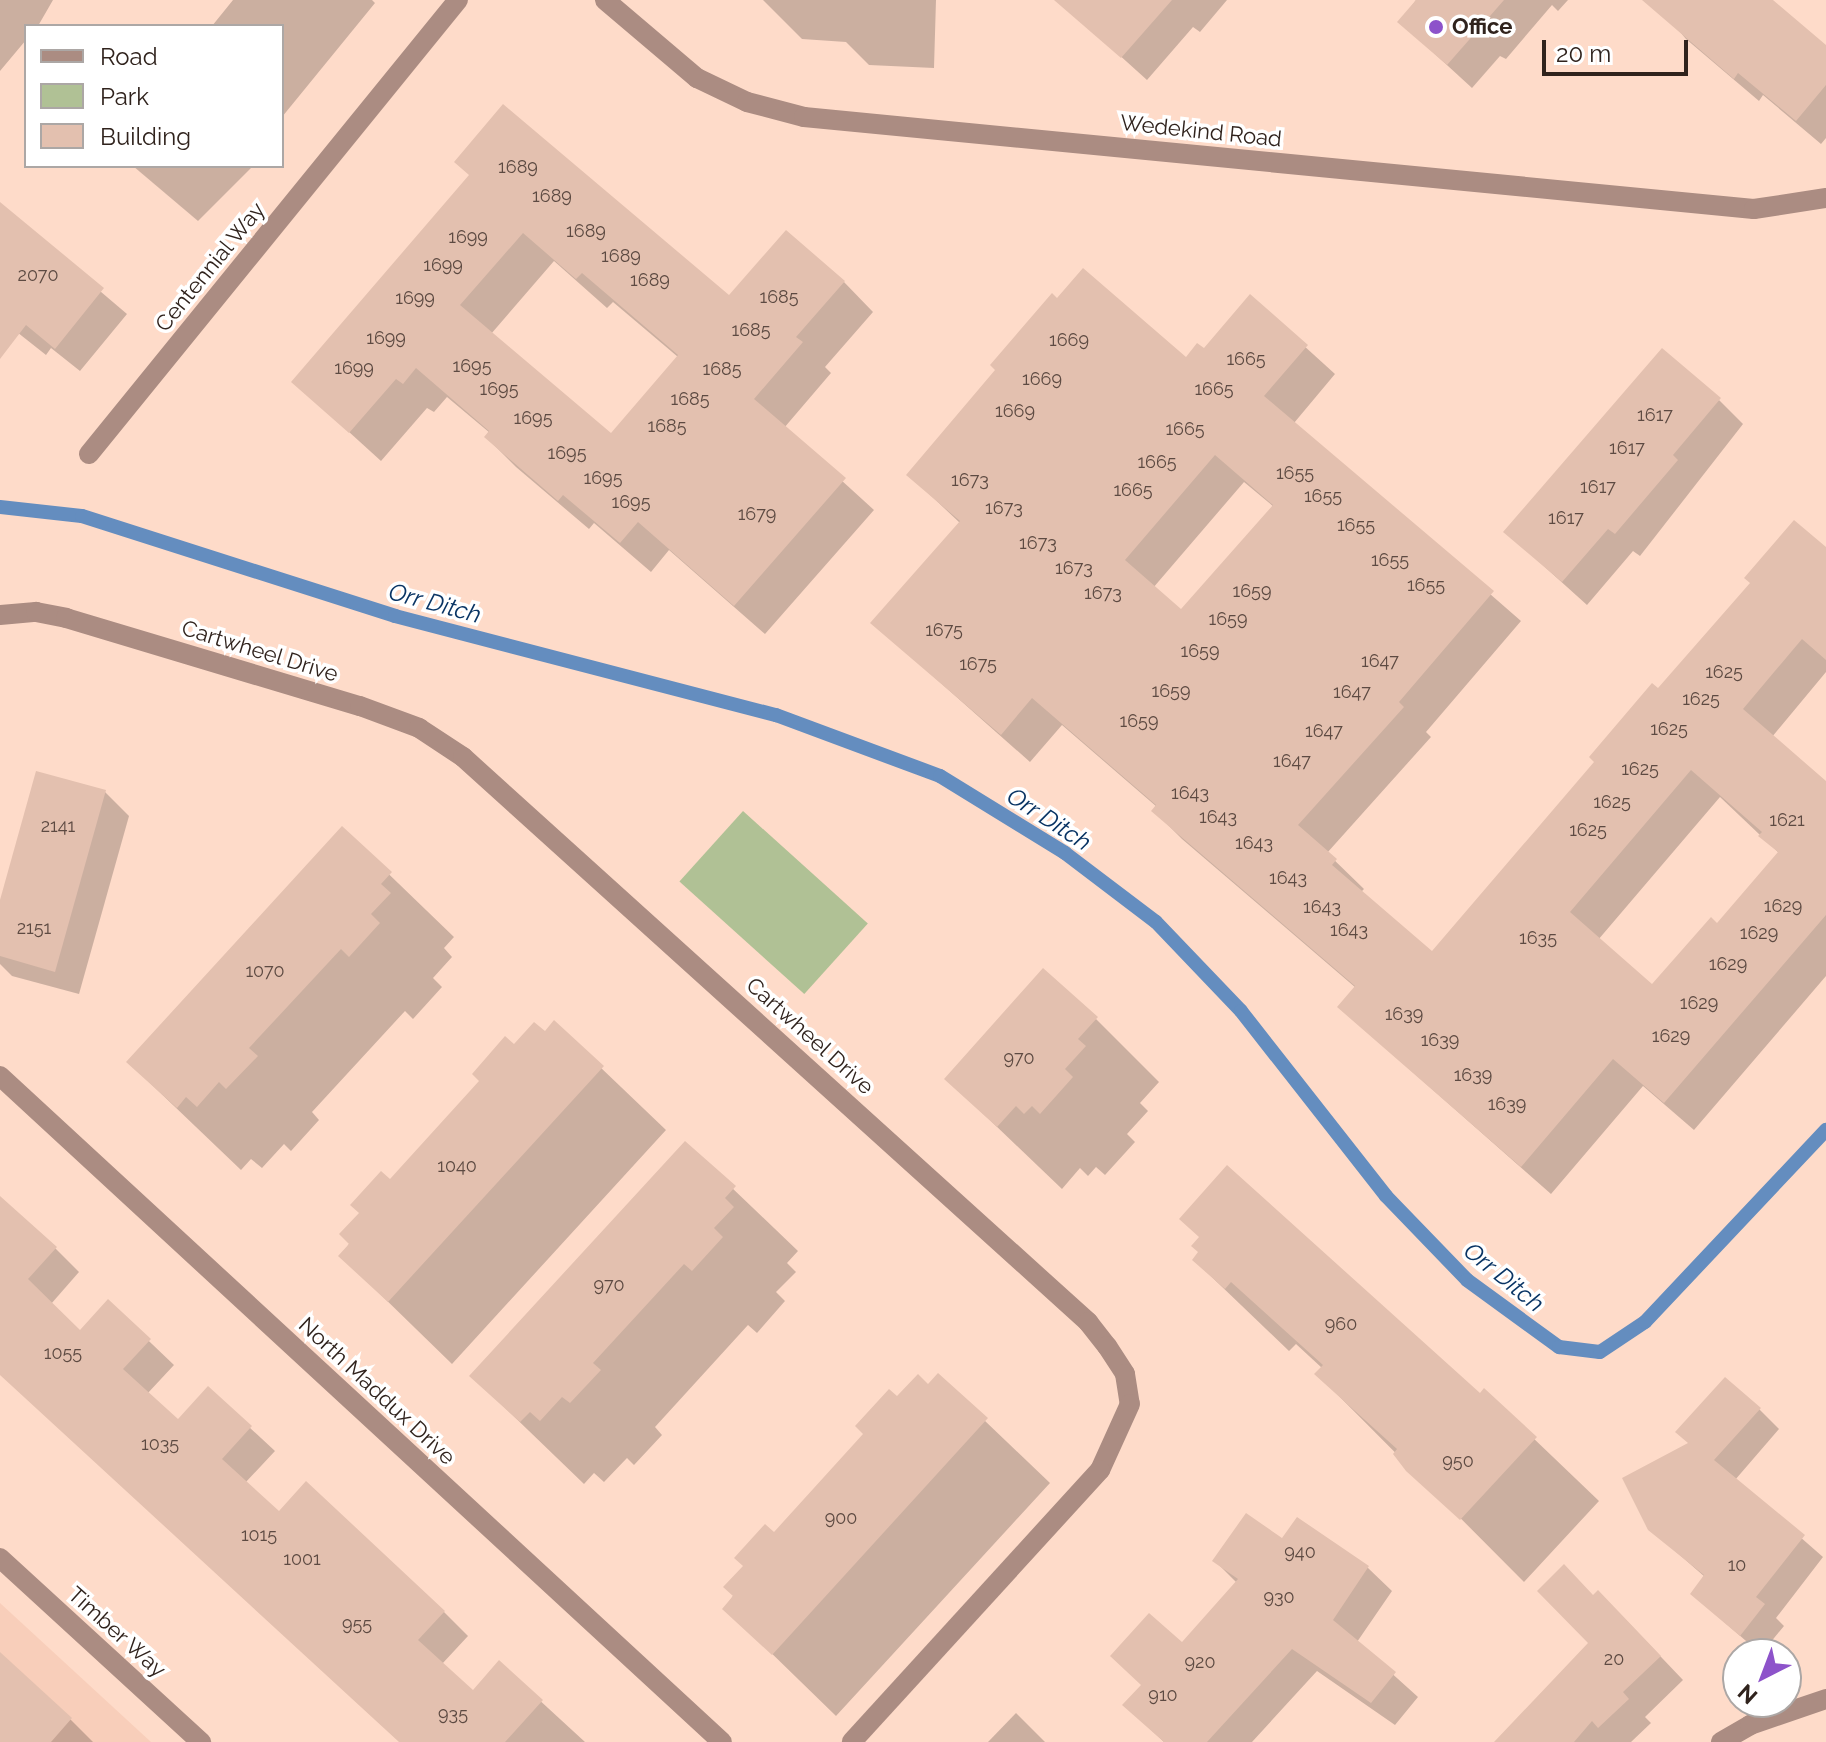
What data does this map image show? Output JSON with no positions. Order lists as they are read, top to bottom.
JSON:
{
  "streets": {
    "street": [
      "Wedekind Road",
      "Centennial Way",
      "Cartwheel Drive",
      "North Maddux Drive",
      "Timber Way"
    ]
  },
  "water": ["Orr Ditch"],
  "places": ["Office"],
  "house_numbers": [
    "1689",
    "1689",
    "1689",
    "1699",
    "1689",
    "1699",
    "2070",
    "1689",
    "1685",
    "1699",
    "1685",
    "1699",
    "1669",
    "1665",
    "1695",
    "1699",
    "1685",
    "1669",
    "1695",
    "1665",
    "1685",
    "1669",
    "1617",
    "1695",
    "1685",
    "1665",
    "1617",
    "1695",
    "1665",
    "1655",
    "1695",
    "1673",
    "1617",
    "1665",
    "1655",
    "1695",
    "1673",
    "1679",
    "1617",
    "1655",
    "1673",
    "1655",
    "1673",
    "1655",
    "1659",
    "1673",
    "1659",
    "1675",
    "1659",
    "1647",
    "1675",
    "1625",
    "1659",
    "1647",
    "1625",
    "1659",
    "1625",
    "1647",
    "1647",
    "1625",
    "1643",
    "1625",
    "1643",
    "1621",
    "2141",
    "1625",
    "1643",
    "1643",
    "1629",
    "1643",
    "2151",
    "1643",
    "1629",
    "1635",
    "1629",
    "1070",
    "1629",
    "1639",
    "1629",
    "1639",
    "970",
    "1639",
    "1639",
    "1040",
    "970",
    "960",
    "1055",
    "1035",
    "950",
    "900",
    "1015",
    "940",
    "1001",
    "10",
    "930",
    "955",
    "20",
    "920",
    "910",
    "935"
  ],
  "legend": ["Road", "Park", "Building"],
  "scale_bar": "20 m",
  "north": "bottom left"
}
